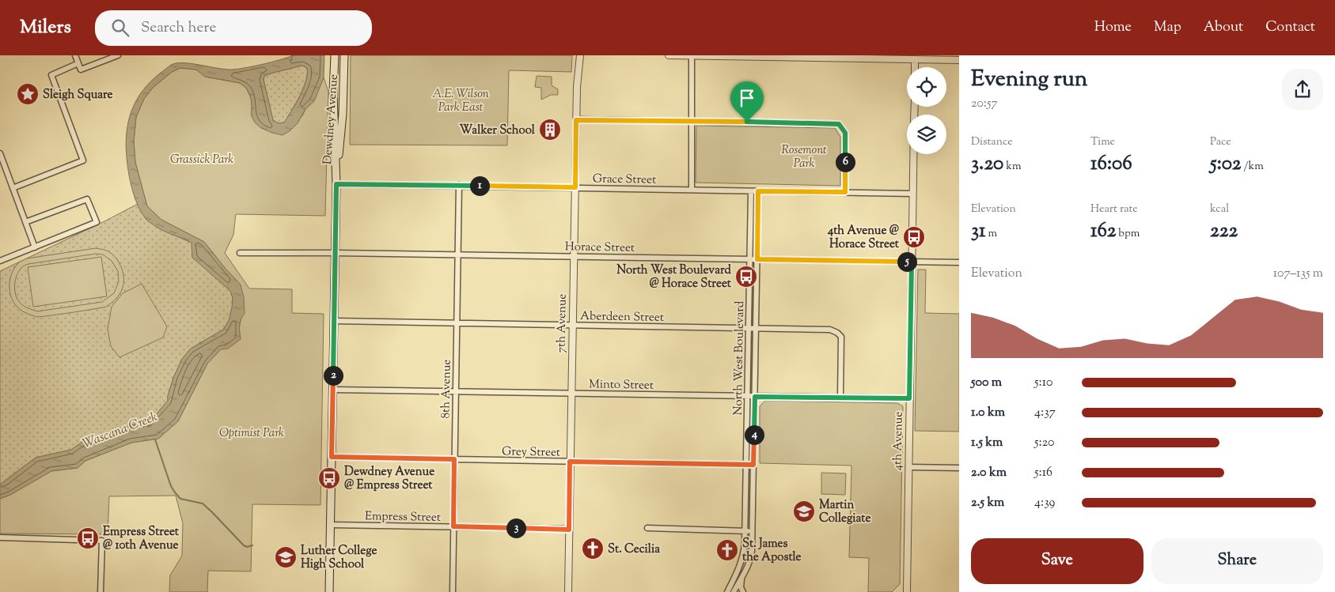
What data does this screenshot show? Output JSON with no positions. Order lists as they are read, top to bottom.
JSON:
{
  "streets": {
    "main road": ["Dewdney Avenue"],
    "street": [
      "Grace Street",
      "Horace Street",
      "Aberdeen Street",
      "7th Avenue",
      "North West Boulevard",
      "Minto Street",
      "8th Avenue",
      "4th Avenue",
      "Grey Street",
      "Empress Street"
    ]
  },
  "crossings": [
    ["Dewdney Avenue", "Grace Street"],
    ["Dewdney Avenue", "Horace Street"],
    ["Dewdney Avenue", "Aberdeen Street"],
    ["Dewdney Avenue", "Minto Street"],
    ["Dewdney Avenue", "Grey Street"],
    ["Dewdney Avenue", "Empress Street"],
    ["Grace Street", "7th Avenue"],
    ["Grace Street", "North West Boulevard"],
    ["Grace Street", "8th Avenue"],
    ["Grace Street", "4th Avenue"],
    ["Horace Street", "7th Avenue"],
    ["Horace Street", "North West Boulevard"],
    ["Horace Street", "8th Avenue"],
    ["Horace Street", "4th Avenue"],
    ["Aberdeen Street", "7th Avenue"],
    ["Aberdeen Street", "North West Boulevard"],
    ["Aberdeen Street", "Minto Street"],
    ["Aberdeen Street", "8th Avenue"],
    ["7th Avenue", "Minto Street"],
    ["7th Avenue", "Grey Street"],
    ["7th Avenue", "Empress Street"],
    ["North West Boulevard", "Minto Street"],
    ["North West Boulevard", "Grey Street"],
    ["Minto Street", "8th Avenue"],
    ["Minto Street", "4th Avenue"],
    ["8th Avenue", "Grey Street"],
    ["8th Avenue", "Empress Street"]
  ],
  "water": ["Wascana Creek"],
  "parks": [
    "A.E. Wilson Park East",
    "Rosemont Park",
    "Grassick Park",
    "Optimist Park"
  ],
  "places": {
    "place": ["Sleigh Square"],
    "building": ["Walker School"],
    "bus stop": [
      "4th Avenue @ Horace Street",
      "North West Boulevard @ Horace Street",
      "Dewdney Avenue @ Empress Street",
      "Empress Street @ 10th Avenue"
    ],
    "school or university": ["Martin Collegiate", "Luther College High School"],
    "church": ["St. Cecilia", "St. James the Apostle"]
  },
  "page": {
    "header": "Milers",
    "search": "Search here",
    "nav": [
      "Home",
      "Map",
      "About",
      "Contact"
    ],
    "heading": ["Evening run", "20:57"],
    "stats": [
      ["Distance", "3.20 km"],
      ["Time", "16:06"],
      ["Pace", "5:02 /km"],
      ["Elevation", "31 m"],
      ["Heart rate", "162 bpm"],
      ["kcal", "222"]
    ],
    "pins": [
      "6",
      "1",
      "5",
      "2",
      "4",
      "3"
    ],
    "chart": ["Elevation", "107–135 m"],
    "list": [
      {
        "name": "500 m",
        "note": "5:10"
      },
      {
        "name": "1.0 km",
        "note": "4:37"
      },
      {
        "name": "1.5 km",
        "note": "5:20"
      },
      {
        "name": "2.0 km",
        "note": "5:16"
      },
      {
        "name": "2.5 km",
        "note": "4:39"
      }
    ],
    "buttons": ["Save", "Share"]
  }
}
